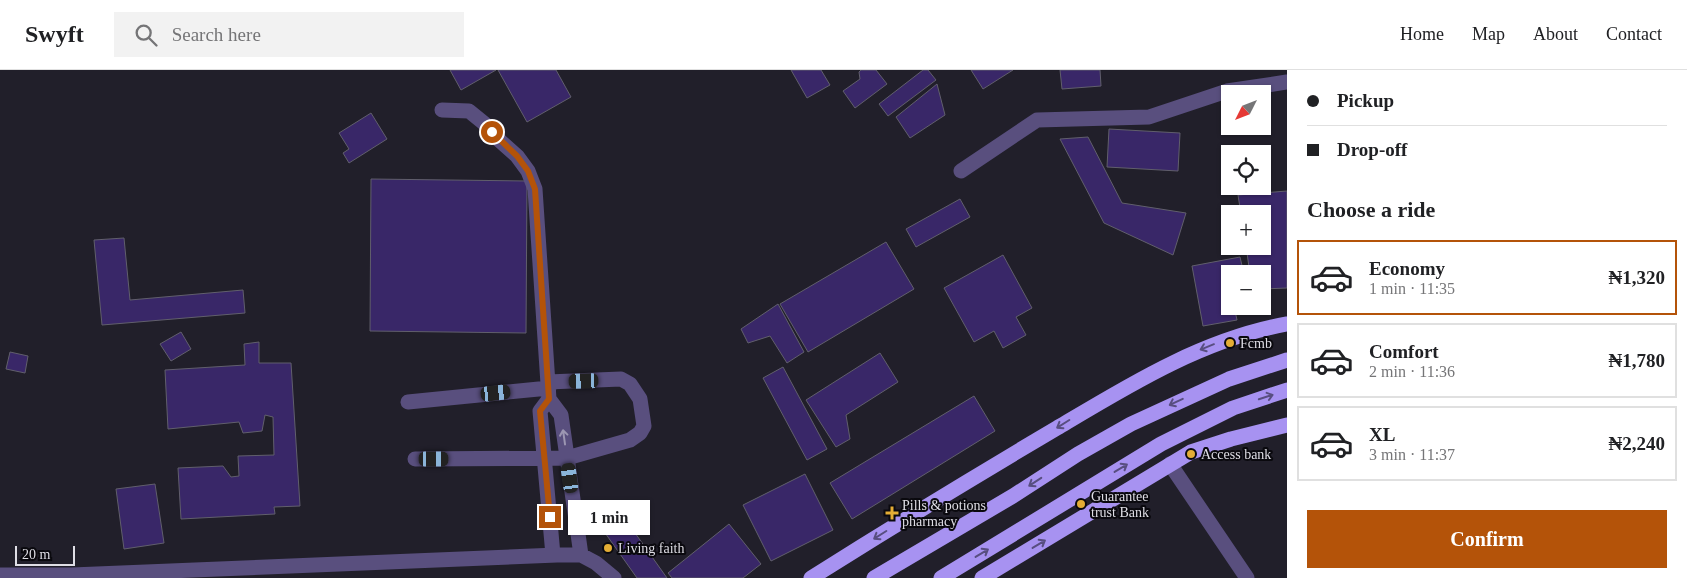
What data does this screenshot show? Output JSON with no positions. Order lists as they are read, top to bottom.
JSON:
{
  "places": {
    "other": [
      "Fcmb",
      "Access bank",
      "Guarantee trust Bank",
      "Living faith"
    ],
    "health": ["Pills & potions pharmacy"]
  },
  "scale_bar": "20 m",
  "north": "bottom left",
  "page": {
    "header": "Swyft",
    "search": "Search here",
    "nav": [
      "Home",
      "Map",
      "About",
      "Contact"
    ],
    "banner": ["Pickup", "Drop-off"],
    "map_buttons": ["+", "−"],
    "heading": "Choose a ride",
    "list": [
      {
        "name": "Economy",
        "note": "1 min · 11:35",
        "value": "₦1,320"
      },
      {
        "name": "Comfort",
        "note": "2 min · 11:36",
        "value": "₦1,780"
      },
      {
        "name": "XL",
        "note": "3 min · 11:37",
        "value": "₦2,240"
      }
    ],
    "bubble": "1 min",
    "buttons": "Confirm",
    "scale": "20 m"
  }
}
